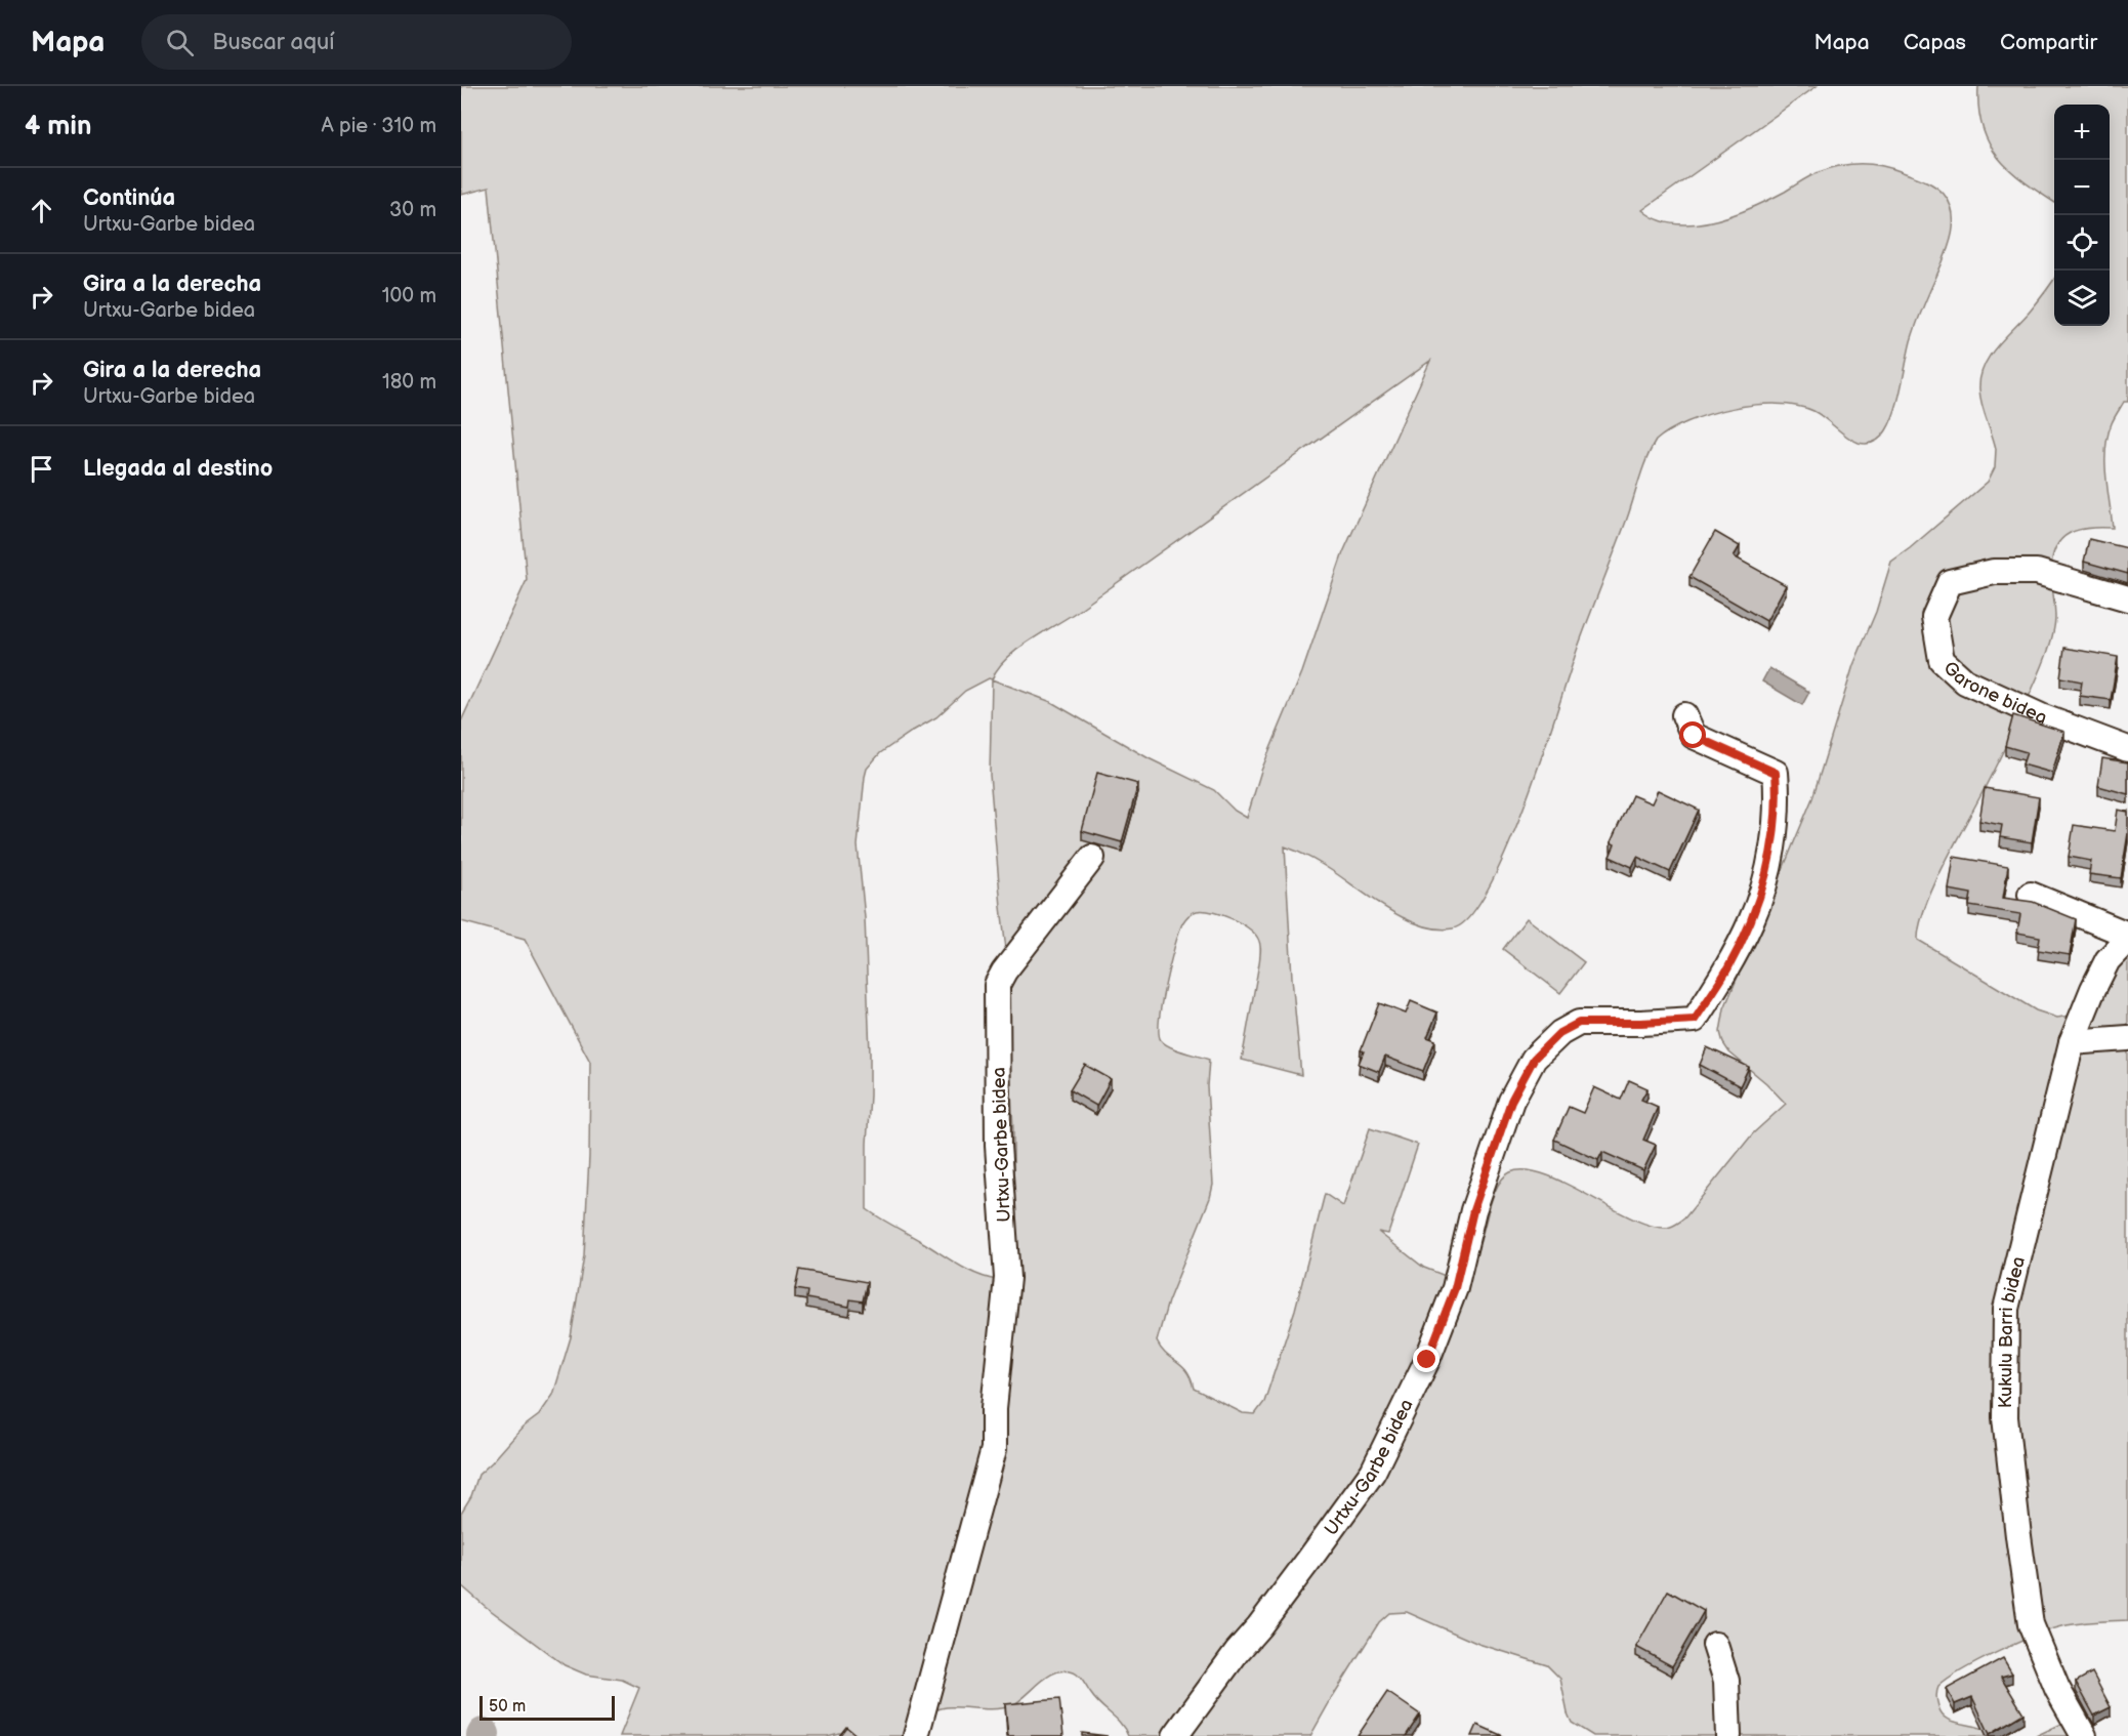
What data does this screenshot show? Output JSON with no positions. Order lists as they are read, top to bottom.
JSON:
{
  "streets": {
    "lane": ["Garone bidea", "Urtxu-Garbe bidea", "Kukulu Barri bidea"]
  },
  "scale_bar": "50 m",
  "page": {
    "header": "Mapa",
    "search": "Buscar aquí",
    "nav": ["Mapa", "Capas", "Compartir"],
    "heading": ["4 min", "A pie · 310 m"],
    "map_buttons": ["+", "−"],
    "list": [
      ["Continúa", "Urtxu-Garbe bidea", "30 m"],
      ["Gira a la derecha", "Urtxu-Garbe bidea", "100 m"],
      ["Gira a la derecha", "Urtxu-Garbe bidea", "180 m"],
      "Llegada al destino"
    ],
    "scale": "50 m"
  }
}
